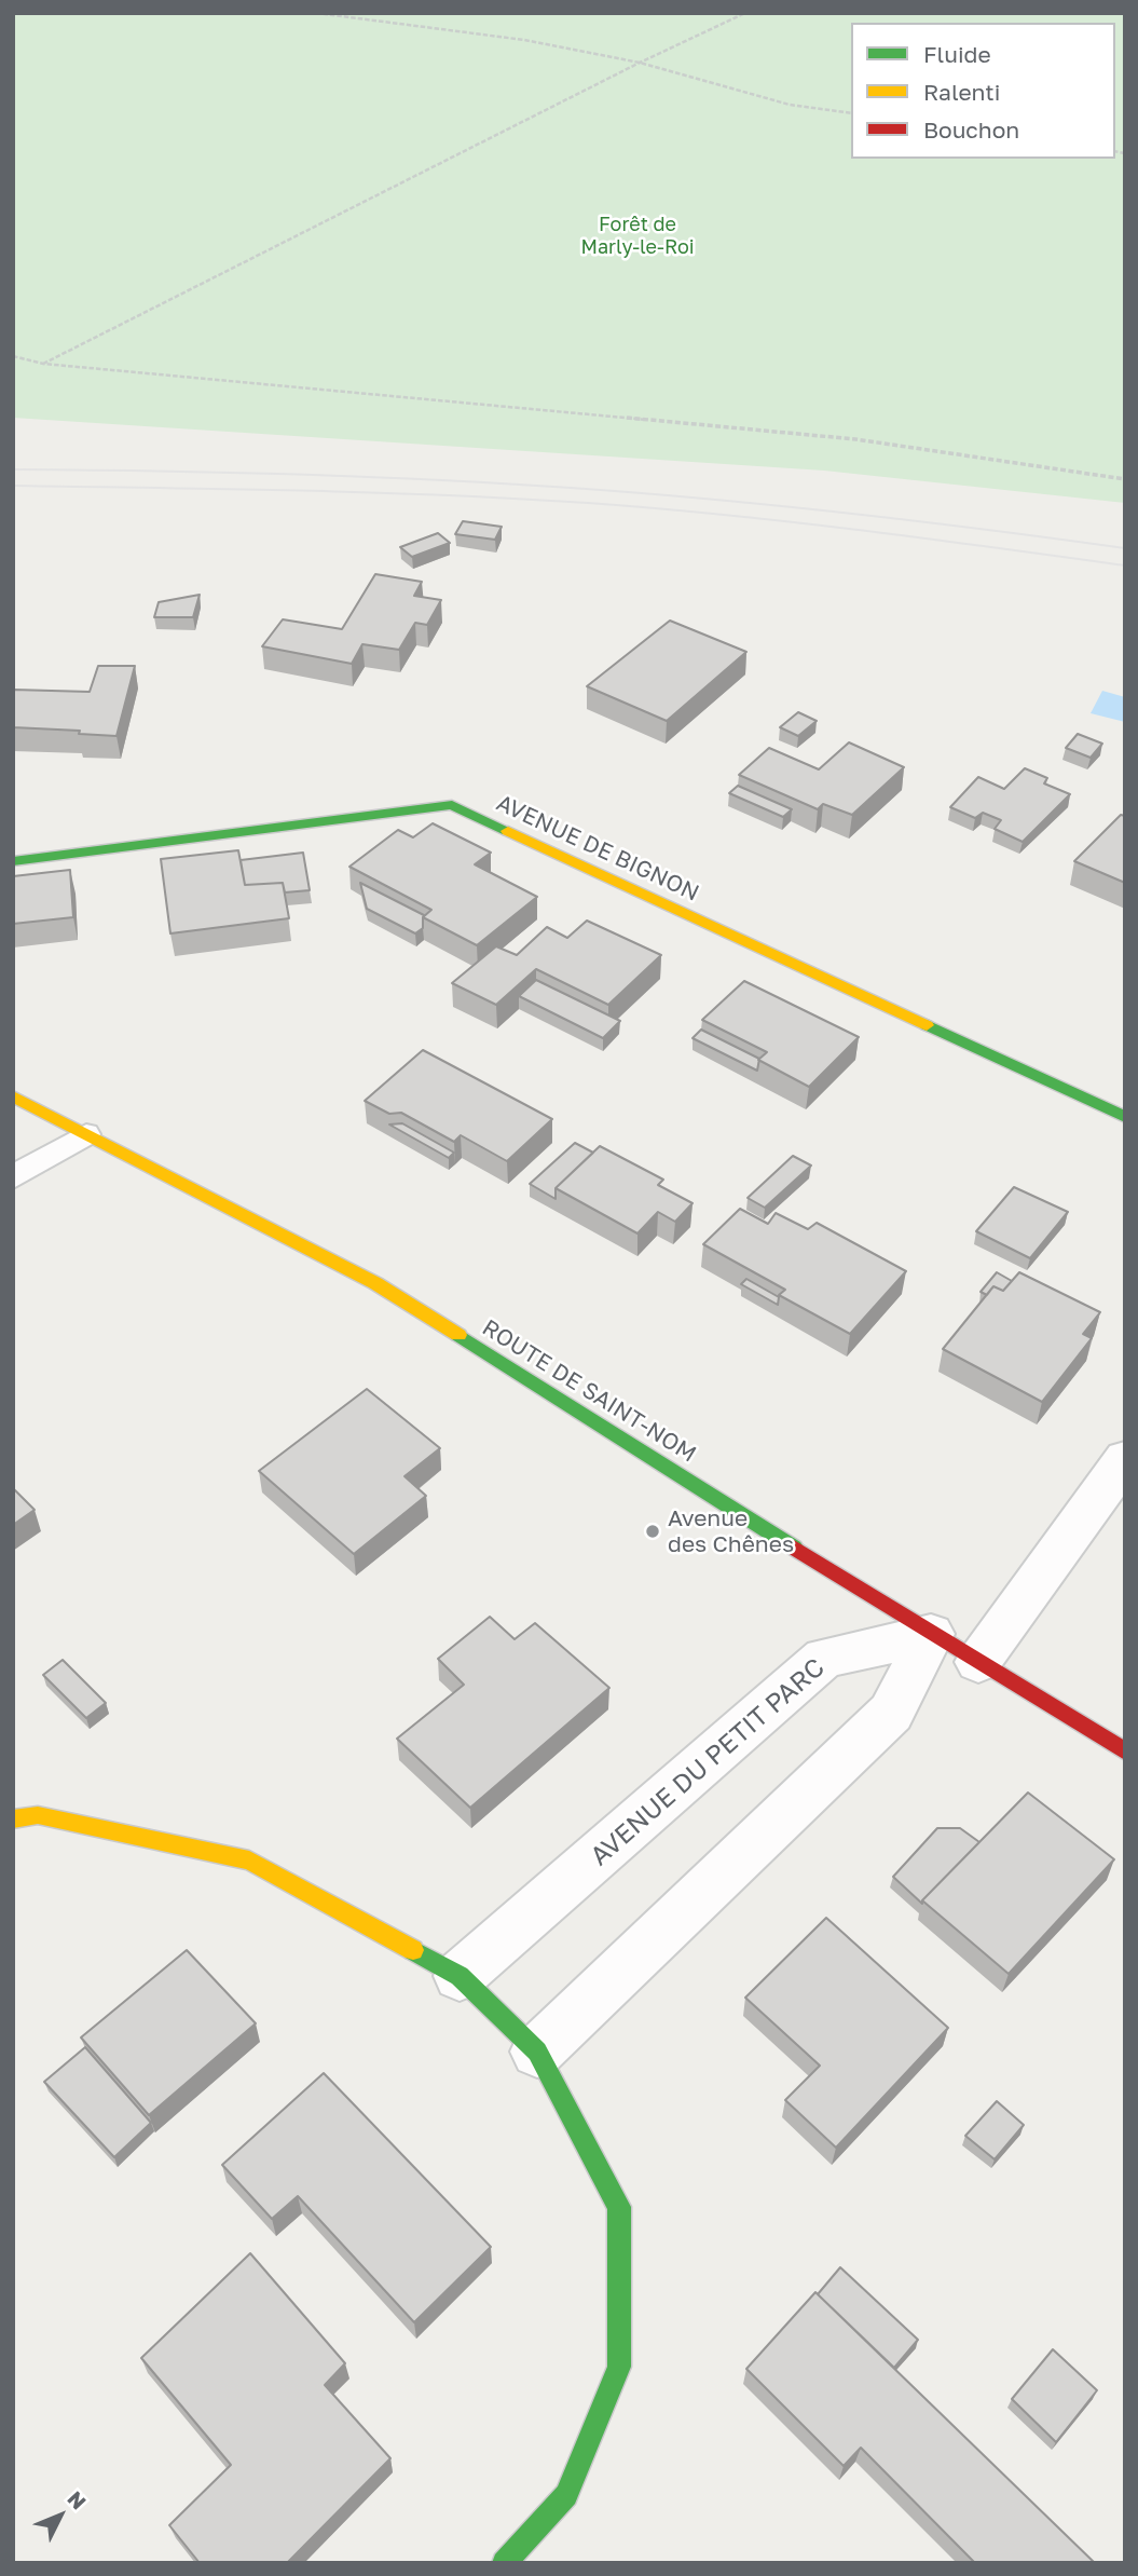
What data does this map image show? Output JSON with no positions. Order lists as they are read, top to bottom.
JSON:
{
  "streets": {
    "street": ["AVENUE DE BIGNON", "ROUTE DE SAINT-NOM", "AVENUE DU PETIT PARC"]
  },
  "crossings": [
    ["ROUTE DE SAINT-NOM", "AVENUE DU PETIT PARC"]
  ],
  "parks": ["Forêt de Marly-le-Roi"],
  "places": ["Avenue des Chênes"],
  "legend": ["Fluide", "Ralenti", "Bouchon"],
  "north": "top right"
}
